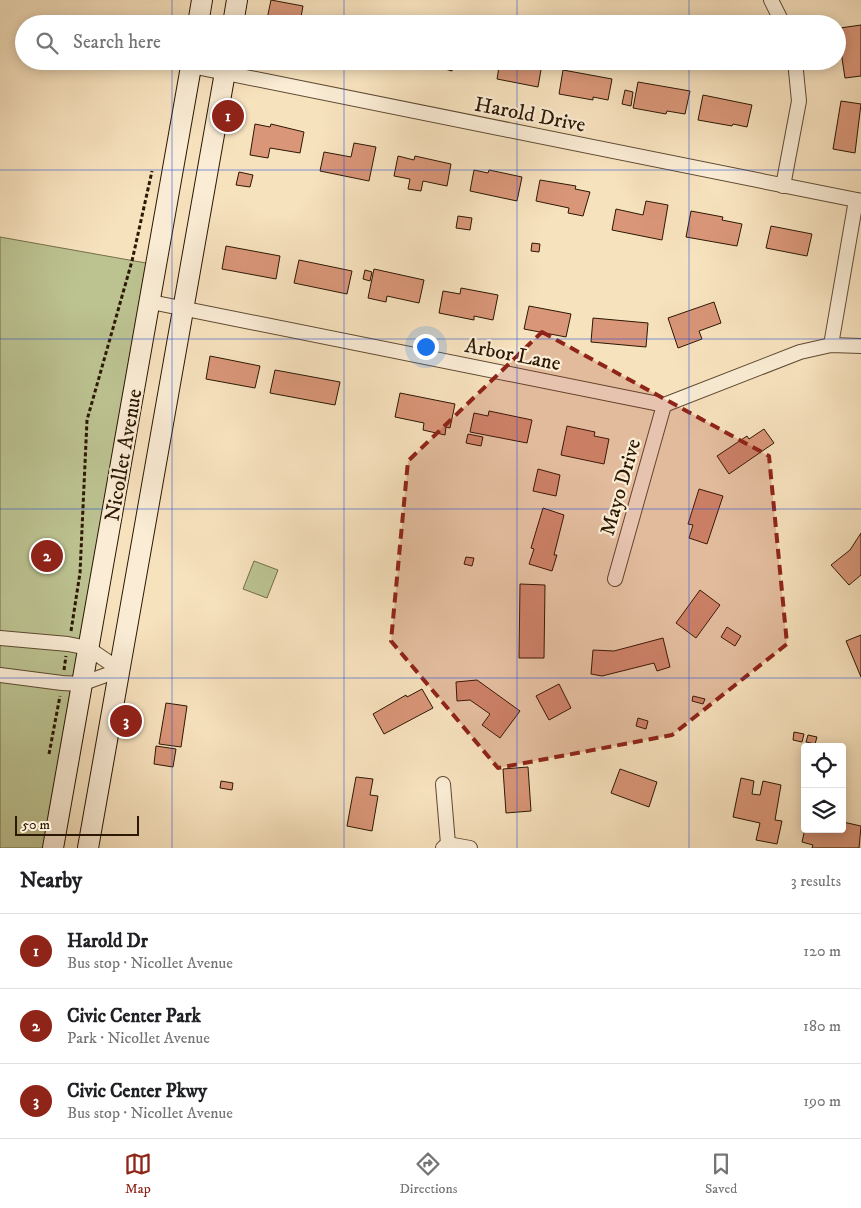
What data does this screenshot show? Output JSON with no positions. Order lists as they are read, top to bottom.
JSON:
{
  "streets": {
    "main road": ["Nicollet Avenue"],
    "street": ["Harold Drive", "Arbor Lane", "Mayo Drive"]
  },
  "crossings": [
    ["Arbor Lane", "Nicollet Avenue"],
    ["Arbor Lane", "Mayo Drive"]
  ],
  "scale_bar": "50 m",
  "page": {
    "search": "Search here",
    "pins": ["1", "2", "3"],
    "scale": "50 m",
    "heading": ["Nearby", "3 results"],
    "list": [
      {
        "mark": "1",
        "name": "Harold Dr",
        "note": "Bus stop · Nicollet Avenue",
        "value": "120 m"
      },
      {
        "mark": "2",
        "name": "Civic Center Park",
        "note": "Park · Nicollet Avenue",
        "value": "180 m"
      },
      {
        "mark": "3",
        "name": "Civic Center Pkwy",
        "note": "Bus stop · Nicollet Avenue",
        "value": "190 m"
      }
    ],
    "nav": ["Map", "Directions", "Saved"]
  }
}
